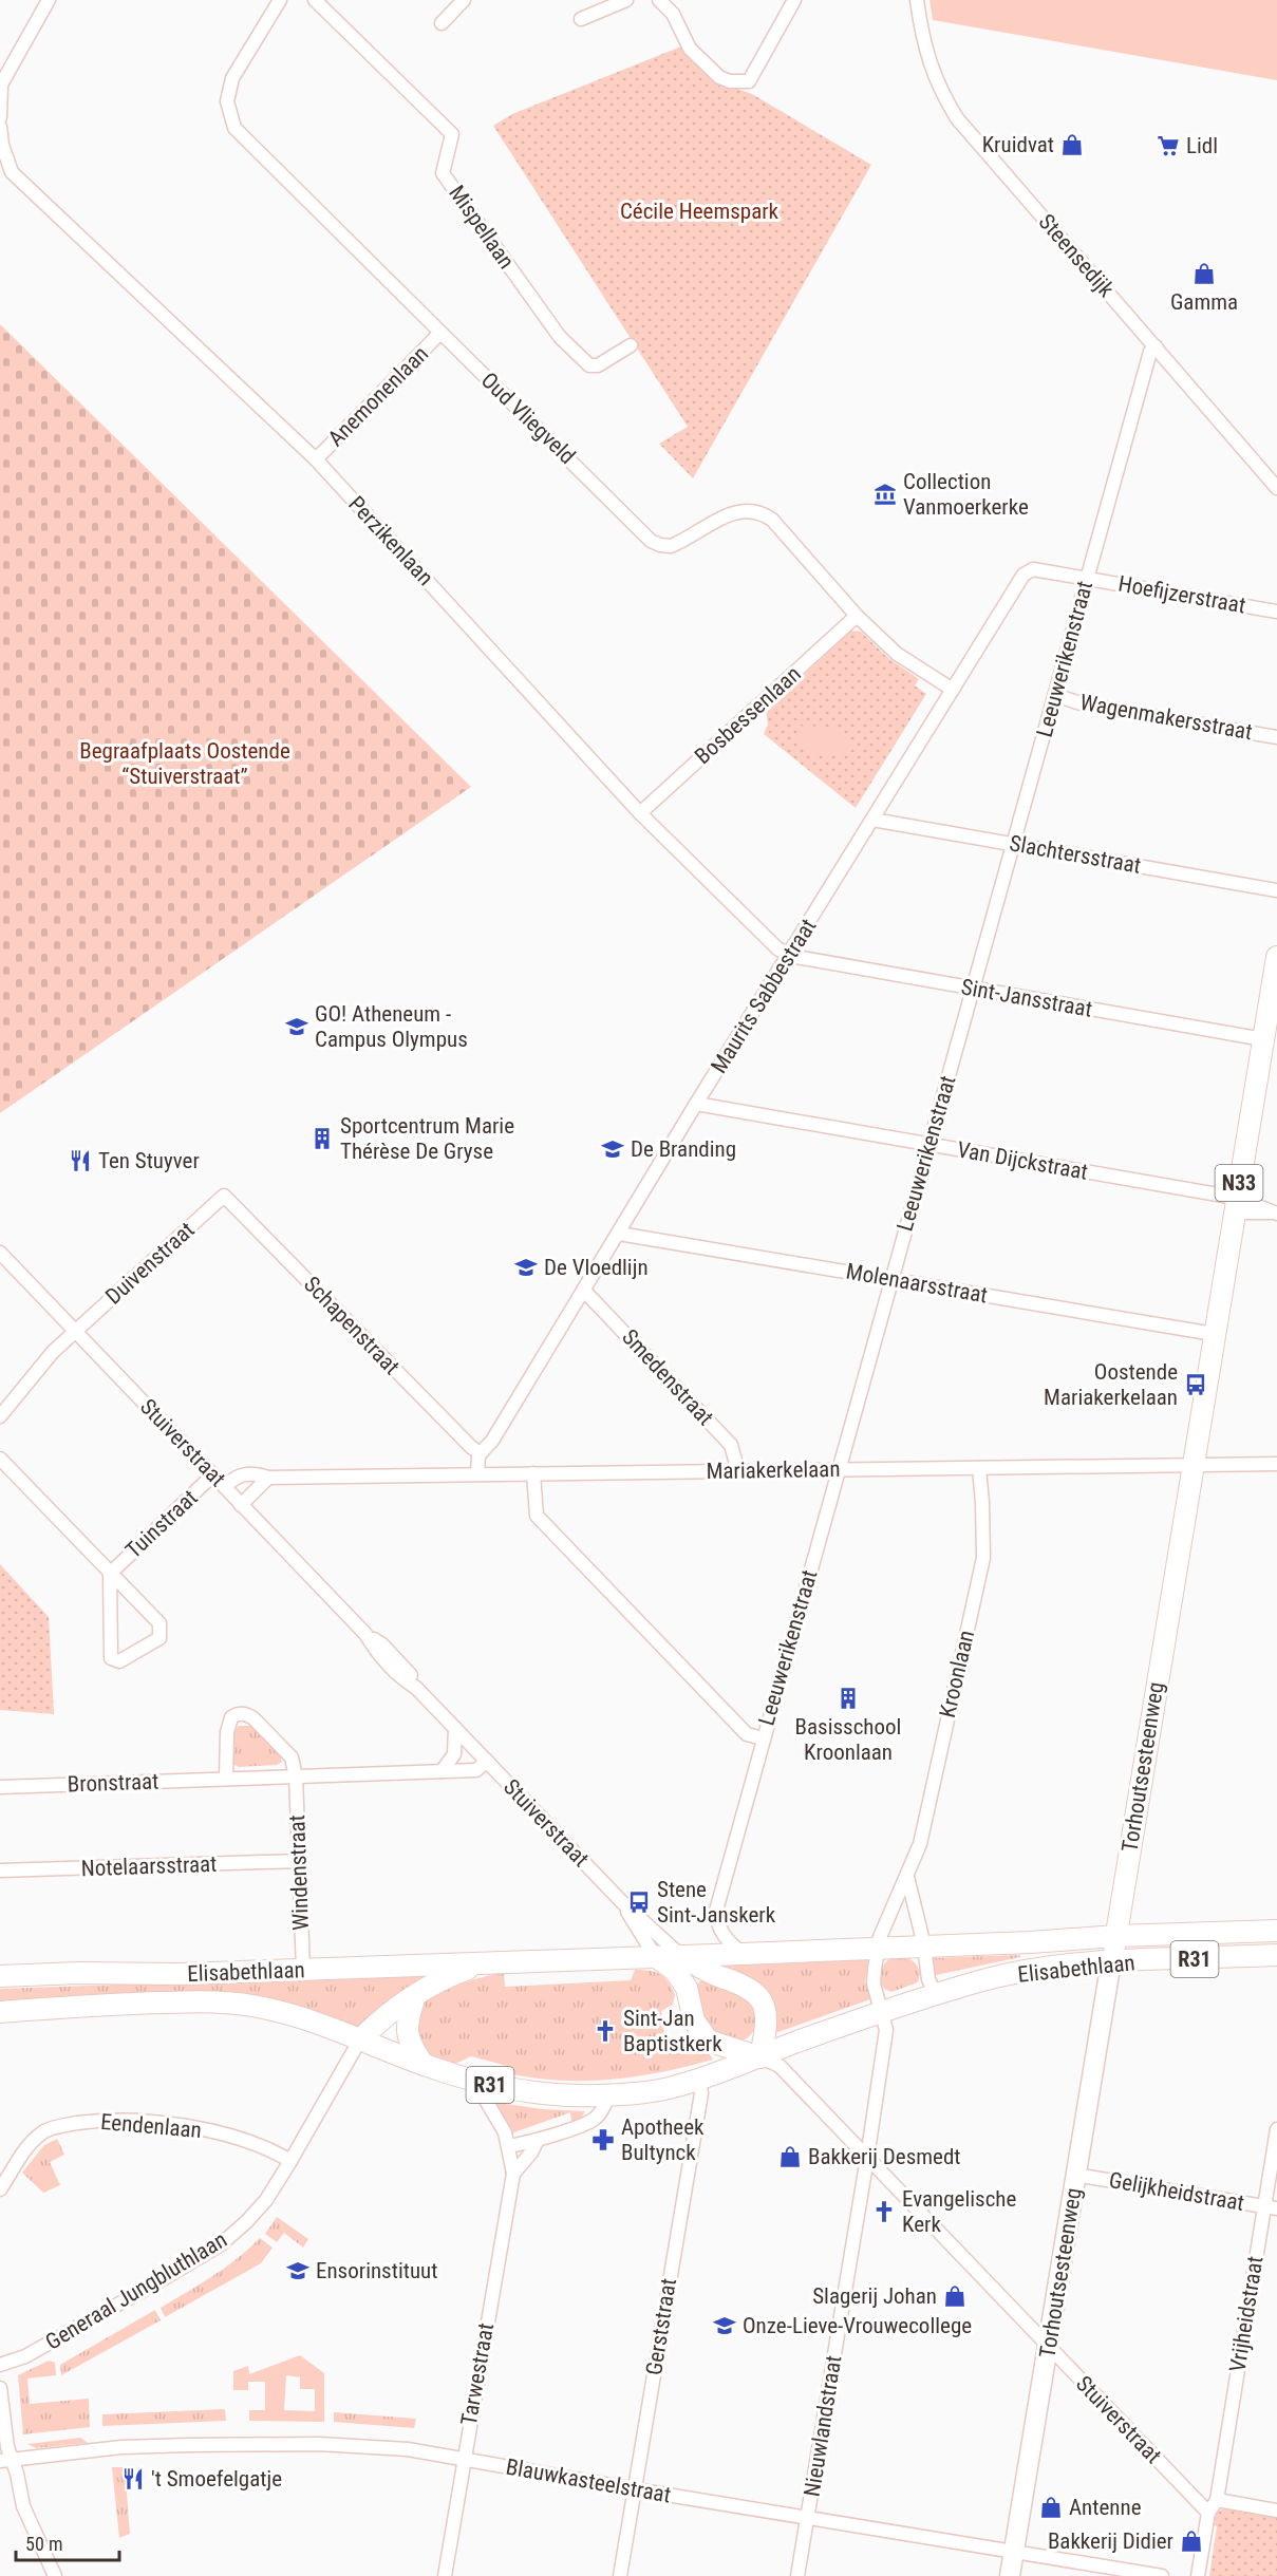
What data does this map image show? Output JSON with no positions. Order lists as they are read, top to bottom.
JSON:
{
  "streets": {
    "main road": [
      "N33",
      "Torhoutsesteenweg",
      "R31",
      "Elisabethlaan"
    ],
    "street": [
      "Mispellaan",
      "Steensedijk",
      "Anemonenlaan",
      "Oud Vliegveld",
      "Perzikenlaan",
      "Hoefijzerstraat",
      "Leeuwerikenstraat",
      "Bosbessenlaan",
      "Wagenmakersstraat",
      "Slachtersstraat",
      "Maurits Sabbestraat",
      "Sint-Jansstraat",
      "Van Dijckstraat",
      "Duivenstraat",
      "Molenaarsstraat",
      "Schapenstraat",
      "Smedenstraat",
      "Stuiverstraat",
      "Mariakerkelaan",
      "Tuinstraat",
      "Kroonlaan",
      "Bronstraat",
      "Notelaarsstraat",
      "Windenstraat",
      "Eendenlaan",
      "Gelijkheidstraat",
      "Generaal Jungbluthlaan",
      "Vrijheidstraat",
      "Gerststraat",
      "Tarwestraat",
      "Nieuwlandstraat",
      "Blauwkasteelstraat"
    ]
  },
  "crossings": [
    ["Steensedijk", "Leeuwerikenstraat"],
    ["Anemonenlaan", "Oud Vliegveld"],
    ["Anemonenlaan", "Perzikenlaan"],
    ["Oud Vliegveld", "Bosbessenlaan"],
    ["Oud Vliegveld", "Maurits Sabbestraat"],
    ["Perzikenlaan", "Bosbessenlaan"],
    ["Perzikenlaan", "Maurits Sabbestraat"],
    ["Perzikenlaan", "Sint-Jansstraat"],
    ["Hoefijzerstraat", "Leeuwerikenstraat"],
    ["Hoefijzerstraat", "Maurits Sabbestraat"],
    ["Leeuwerikenstraat", "Wagenmakersstraat"],
    ["Leeuwerikenstraat", "Slachtersstraat"],
    ["Leeuwerikenstraat", "Maurits Sabbestraat"],
    ["Leeuwerikenstraat", "Sint-Jansstraat"],
    ["Leeuwerikenstraat", "Van Dijckstraat"],
    ["Leeuwerikenstraat", "Molenaarsstraat"],
    ["Leeuwerikenstraat", "Mariakerkelaan"],
    ["Leeuwerikenstraat", "Elisabethlaan"],
    ["Slachtersstraat", "Maurits Sabbestraat"],
    ["Maurits Sabbestraat", "Sint-Jansstraat"],
    ["Maurits Sabbestraat", "Van Dijckstraat"],
    ["Maurits Sabbestraat", "Molenaarsstraat"],
    ["Maurits Sabbestraat", "Schapenstraat"],
    ["Maurits Sabbestraat", "Smedenstraat"],
    ["Maurits Sabbestraat", "Mariakerkelaan"],
    ["Sint-Jansstraat", "Torhoutsesteenweg"],
    ["Van Dijckstraat", "Torhoutsesteenweg"],
    ["Duivenstraat", "Schapenstraat"],
    ["Duivenstraat", "Stuiverstraat"],
    ["Molenaarsstraat", "Torhoutsesteenweg"],
    ["Smedenstraat", "Mariakerkelaan"],
    ["Stuiverstraat", "Mariakerkelaan"],
    ["Stuiverstraat", "Tuinstraat"],
    ["Stuiverstraat", "Torhoutsesteenweg"],
    ["Stuiverstraat", "Bronstraat"],
    ["Stuiverstraat", "Elisabethlaan"],
    ["Stuiverstraat", "Nieuwlandstraat"],
    ["Mariakerkelaan", "Kroonlaan"],
    ["Mariakerkelaan", "Torhoutsesteenweg"],
    ["Kroonlaan", "Elisabethlaan"],
    ["Torhoutsesteenweg", "Elisabethlaan"],
    ["Torhoutsesteenweg", "Gelijkheidstraat"],
    ["Torhoutsesteenweg", "Blauwkasteelstraat"],
    ["Bronstraat", "Windenstraat"],
    ["Notelaarsstraat", "Windenstraat"],
    ["Windenstraat", "Elisabethlaan"],
    ["Elisabethlaan", "Generaal Jungbluthlaan"],
    ["Elisabethlaan", "Gerststraat"],
    ["Elisabethlaan", "Tarwestraat"],
    ["Elisabethlaan", "Nieuwlandstraat"],
    ["Eendenlaan", "Generaal Jungbluthlaan"],
    ["Gelijkheidstraat", "Vrijheidstraat"],
    ["Gerststraat", "Blauwkasteelstraat"],
    ["Tarwestraat", "Blauwkasteelstraat"],
    ["Nieuwlandstraat", "Blauwkasteelstraat"]
  ],
  "parks": ["Cécile Heemspark", "Begraafplaats Oostende “Stuiverstraat”"],
  "places": {
    "shop": [
      "Kruidvat",
      "Gamma",
      "Bakkerij Desmedt",
      "Slagerij Johan",
      "Antenne",
      "Bakkerij Didier"
    ],
    "supermarket": ["Lidl"],
    "museum": ["Collection Vanmoerkerke"],
    "school or university": [
      "GO! Atheneum - Campus Olympus",
      "De Branding",
      "De Vloedlijn",
      "Ensorinstituut",
      "Onze-Lieve-Vrouwecollege"
    ],
    "building": ["Sportcentrum Marie Thérèse De Gryse", "Basisschool Kroonlaan"],
    "restaurant": ["Ten Stuyver", "'t Smoefelgatje"],
    "bus stop": ["Oostende Mariakerkelaan", "Stene Sint-Janskerk"],
    "church": ["Sint-Jan Baptistkerk", "Evangelische Kerk"],
    "pharmacy": ["Apotheek Bultynck"]
  },
  "scale_bar": "50 m"
}
